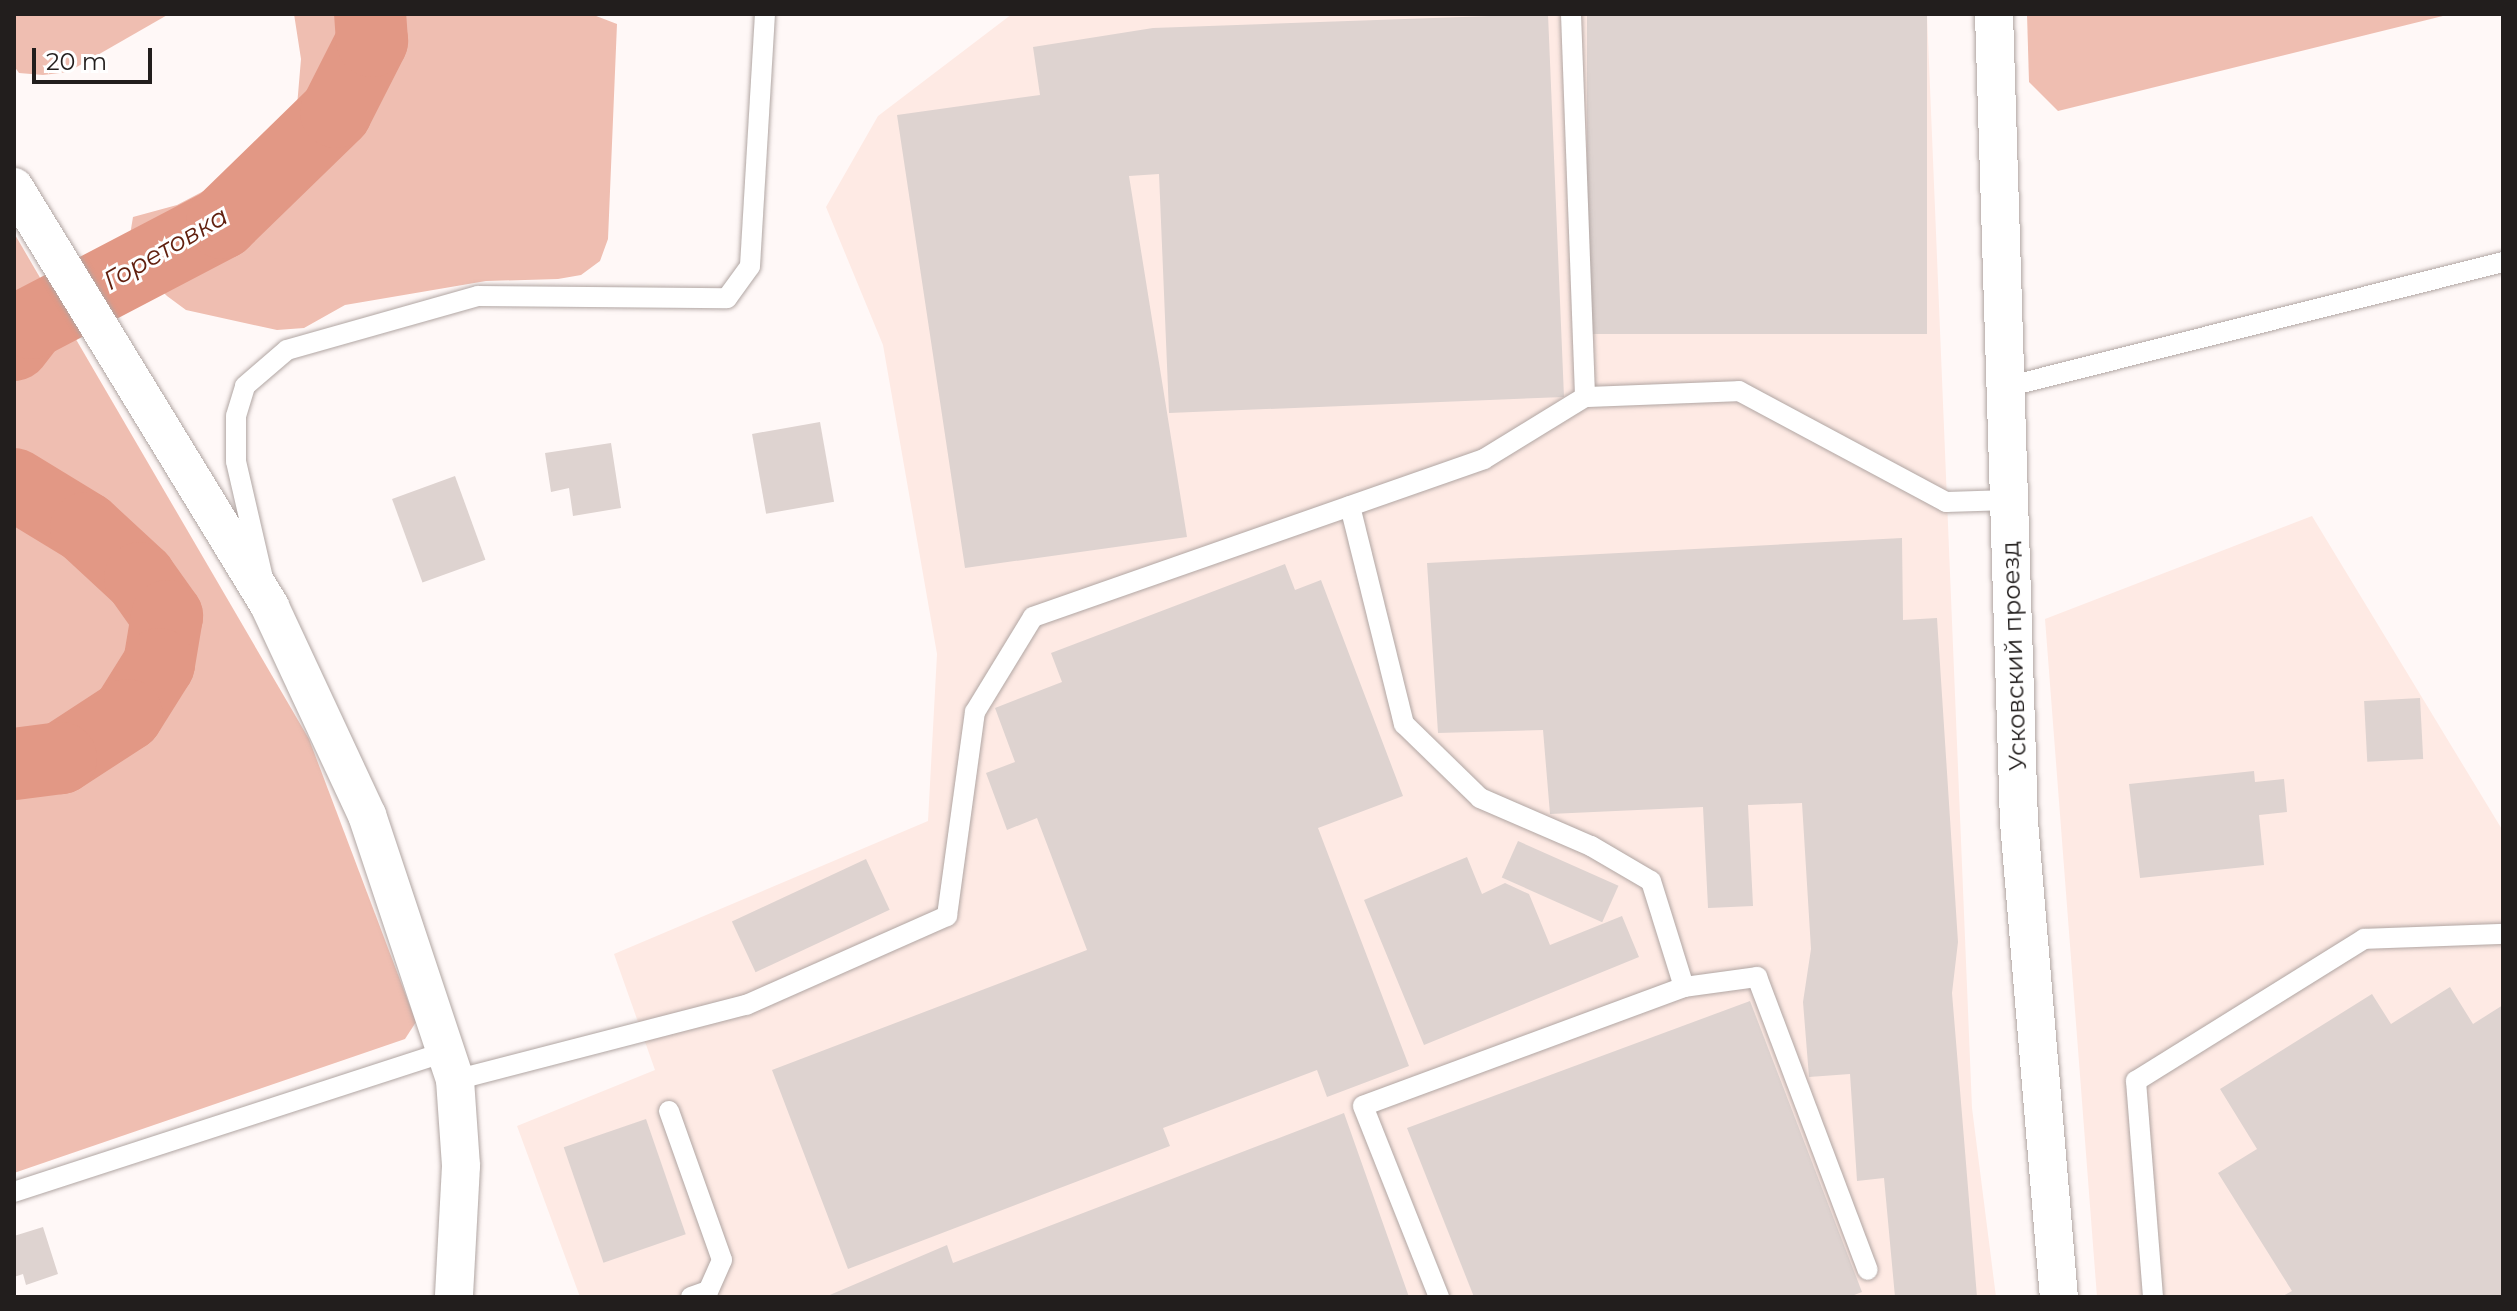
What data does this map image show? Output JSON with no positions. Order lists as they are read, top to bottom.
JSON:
{
  "streets": {
    "street": ["Усковский проезд"]
  },
  "water": ["Горетовка"],
  "scale_bar": "20 m"
}
